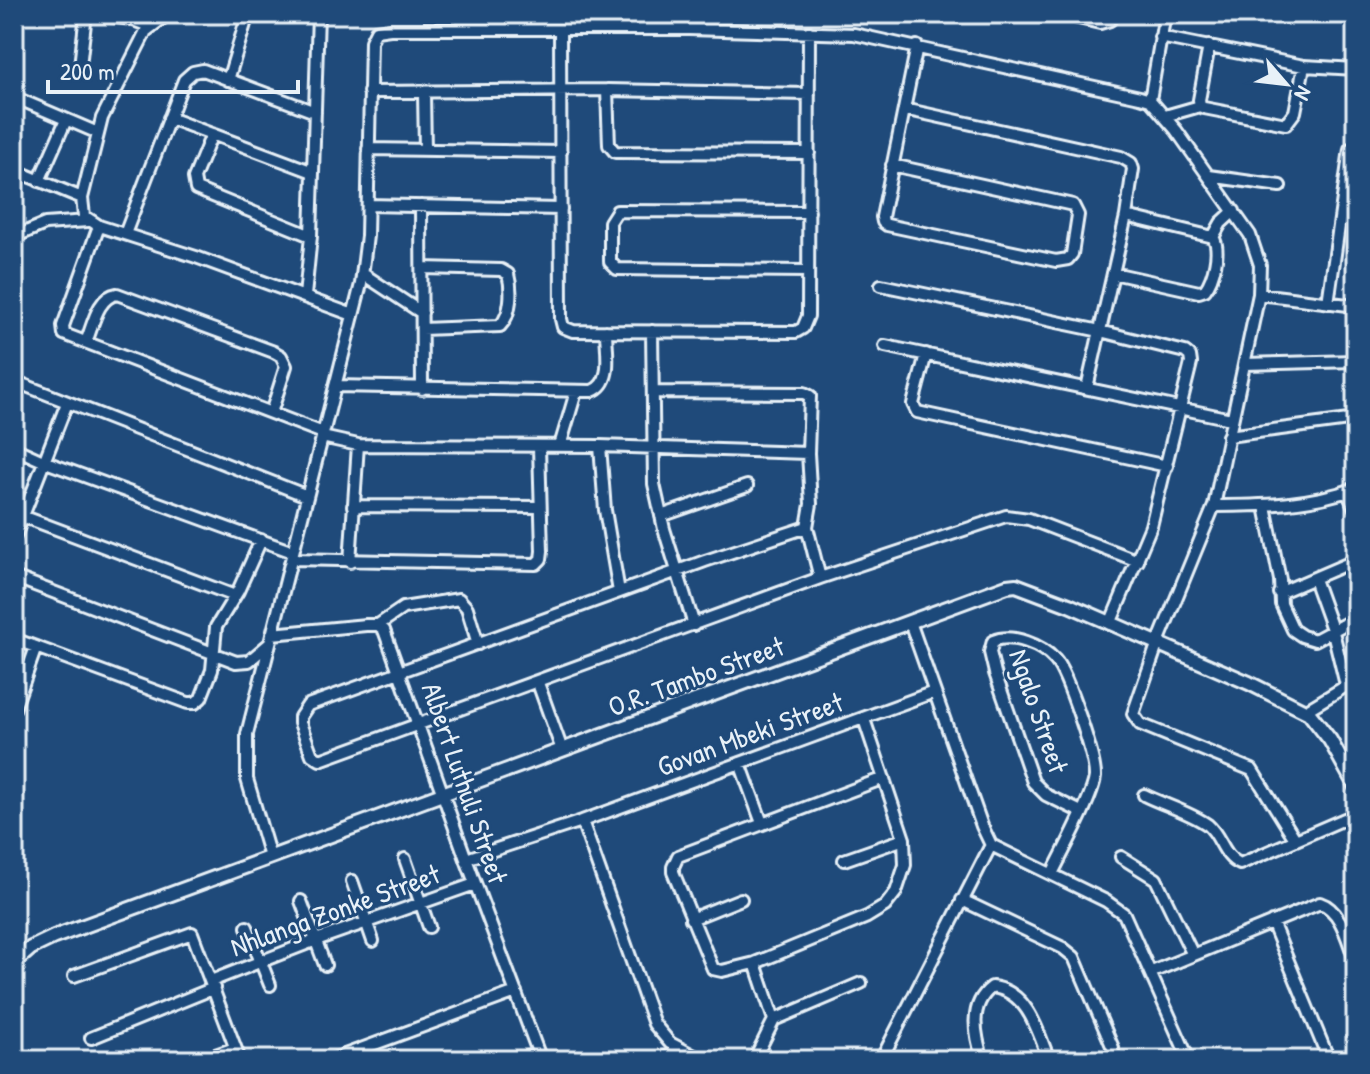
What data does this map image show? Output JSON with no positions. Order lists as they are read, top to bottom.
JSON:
{
  "streets": {
    "street": [
      "O.R. Tambo Street",
      "Ngalo Street",
      "Govan Mbeki Street",
      "Albert Luthuli Street",
      "Nhlanga Zonke Street"
    ]
  },
  "crossings": [
    ["O.R. Tambo Street", "Albert Luthuli Street"],
    ["Govan Mbeki Street", "Albert Luthuli Street"],
    ["Albert Luthuli Street", "Nhlanga Zonke Street"]
  ],
  "scale_bar": "200 m",
  "north": "bottom right"
}
